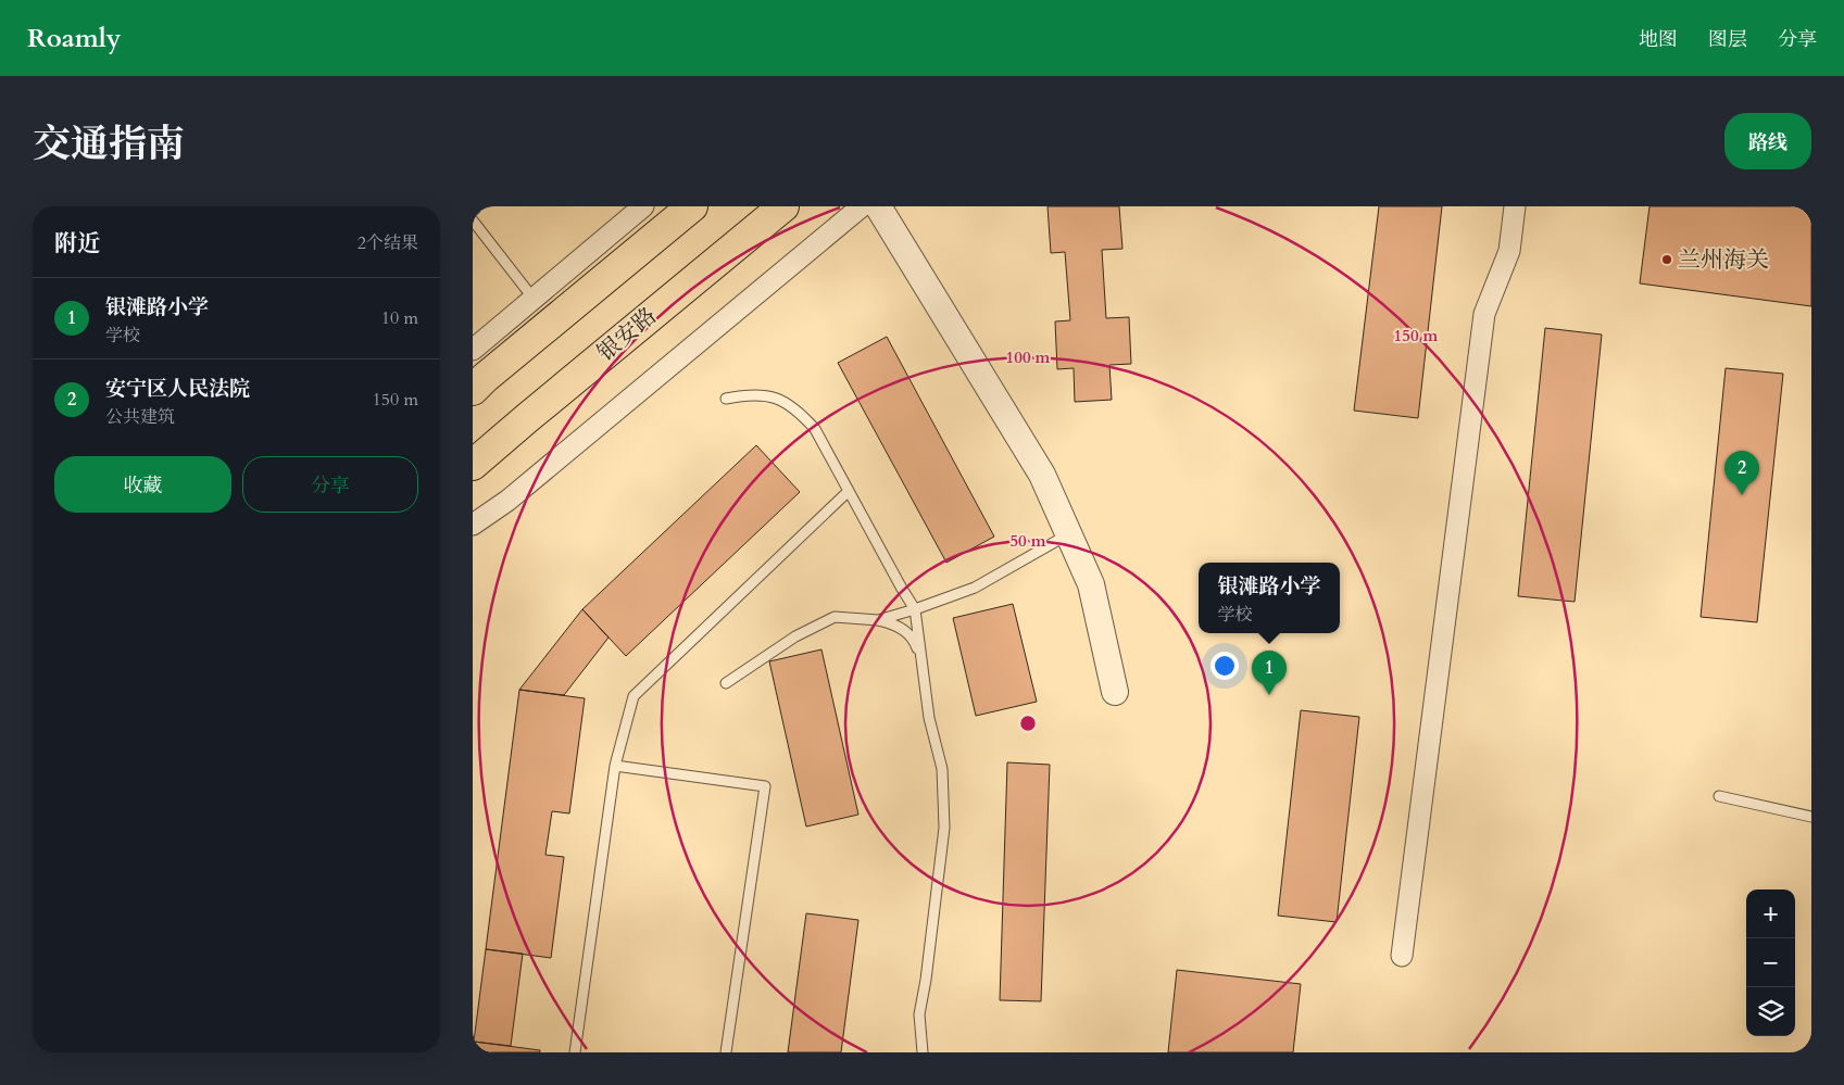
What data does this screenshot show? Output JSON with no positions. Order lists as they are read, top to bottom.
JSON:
{
  "streets": {
    "main road": ["银安路"]
  },
  "places": ["兰州海关"],
  "page": {
    "header": "Roamly",
    "nav": ["地图", "图层", "分享"],
    "title": "交通指南",
    "buttons": [
      "路线",
      ["收藏", "分享"]
    ],
    "heading": ["附近", "2个结果"],
    "list": [
      {
        "mark": "1",
        "name": "银滩路小学",
        "note": "学校",
        "value": "10 m"
      },
      {
        "mark": "2",
        "name": "安宁区人民法院",
        "note": "公共建筑",
        "value": "150 m"
      }
    ],
    "pins": ["2", "1"],
    "popup": ["银滩路小学", "学校"],
    "map_buttons": ["+", "−"]
  },
  "rings": ["150 m", "100 m", "50 m"]
}
